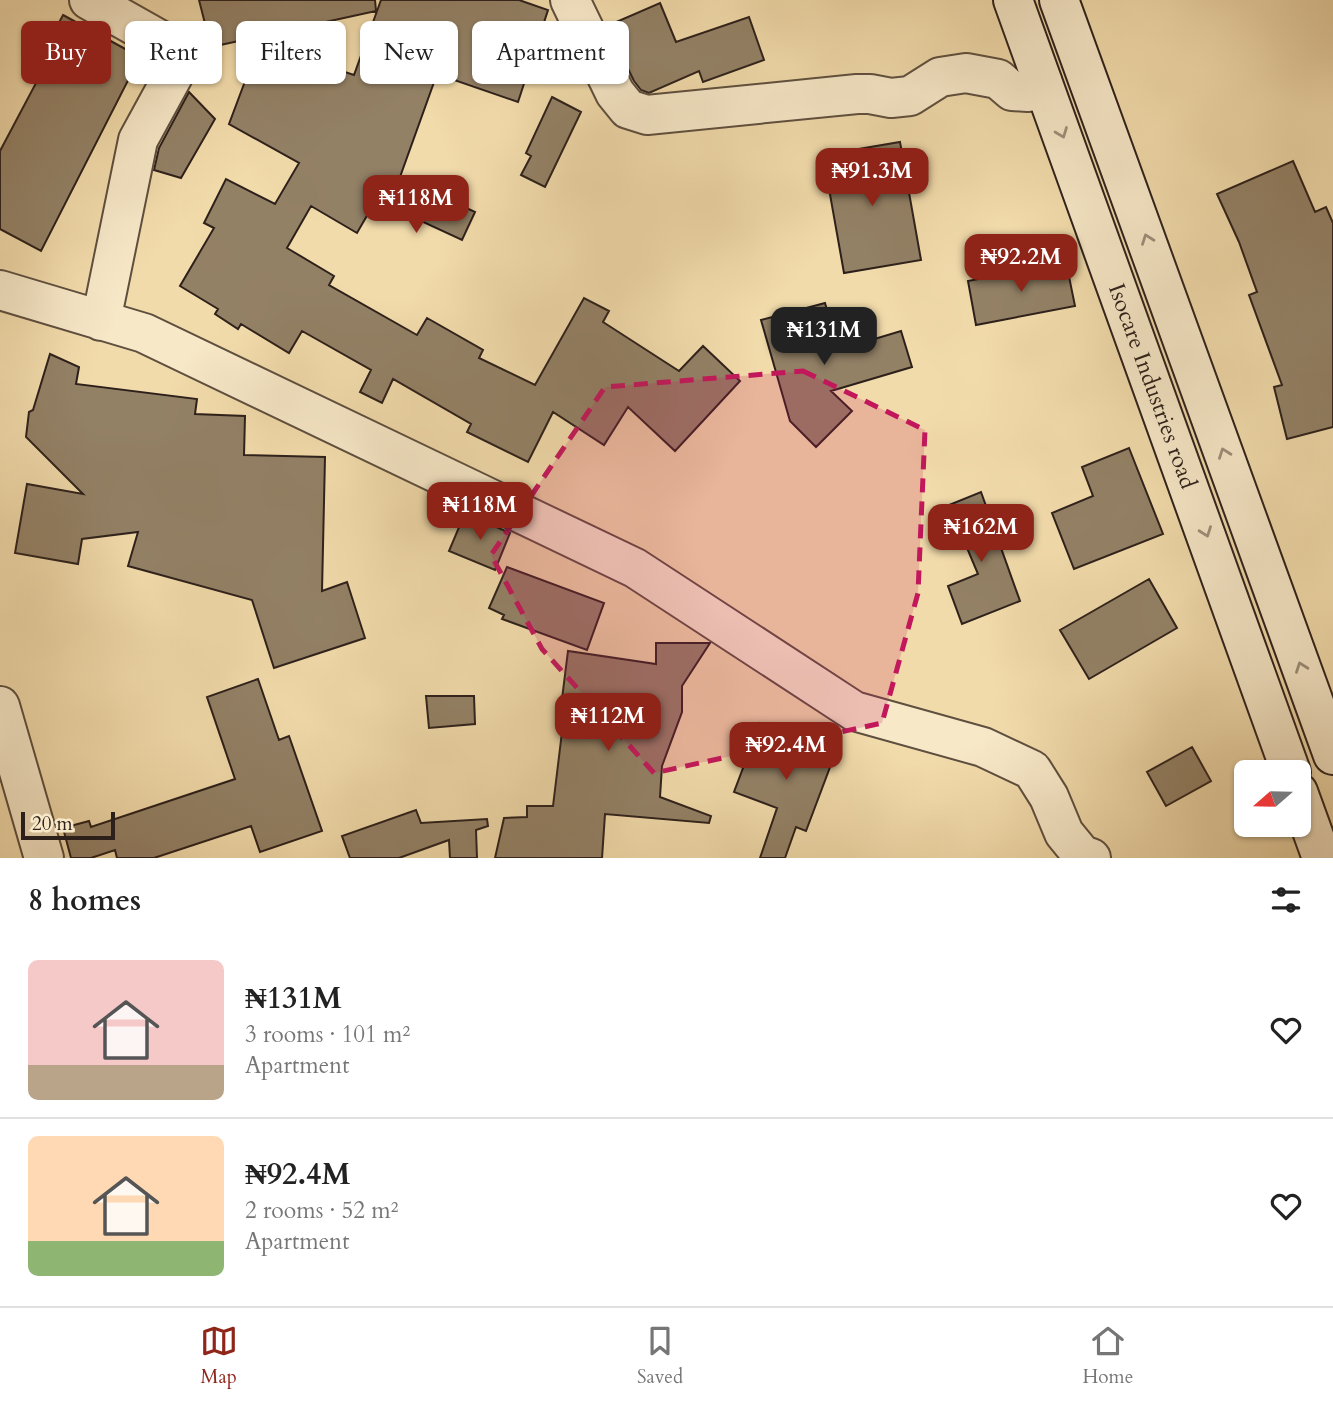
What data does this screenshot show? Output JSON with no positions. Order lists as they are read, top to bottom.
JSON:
{
  "streets": {
    "street": ["Isocare Industries road"]
  },
  "scale_bar": "20 m",
  "north": "left",
  "page": {
    "chip": [
      "Buy",
      "Rent",
      "Filters",
      "New",
      "Apartment"
    ],
    "price": [
      "₦91.3M",
      "₦118M",
      "₦92.2M",
      "₦131M",
      "₦118M",
      "₦162M",
      "₦112M",
      "₦92.4M"
    ],
    "scale": "20 m",
    "heading": "8 homes",
    "list": [
      {
        "name": "₦131M",
        "note": "3 rooms · 101 m² · Apartment"
      },
      {
        "name": "₦92.4M",
        "note": "2 rooms · 52 m² · Apartment"
      }
    ],
    "tabs": ["Map", "Saved", "Home"]
  }
}
